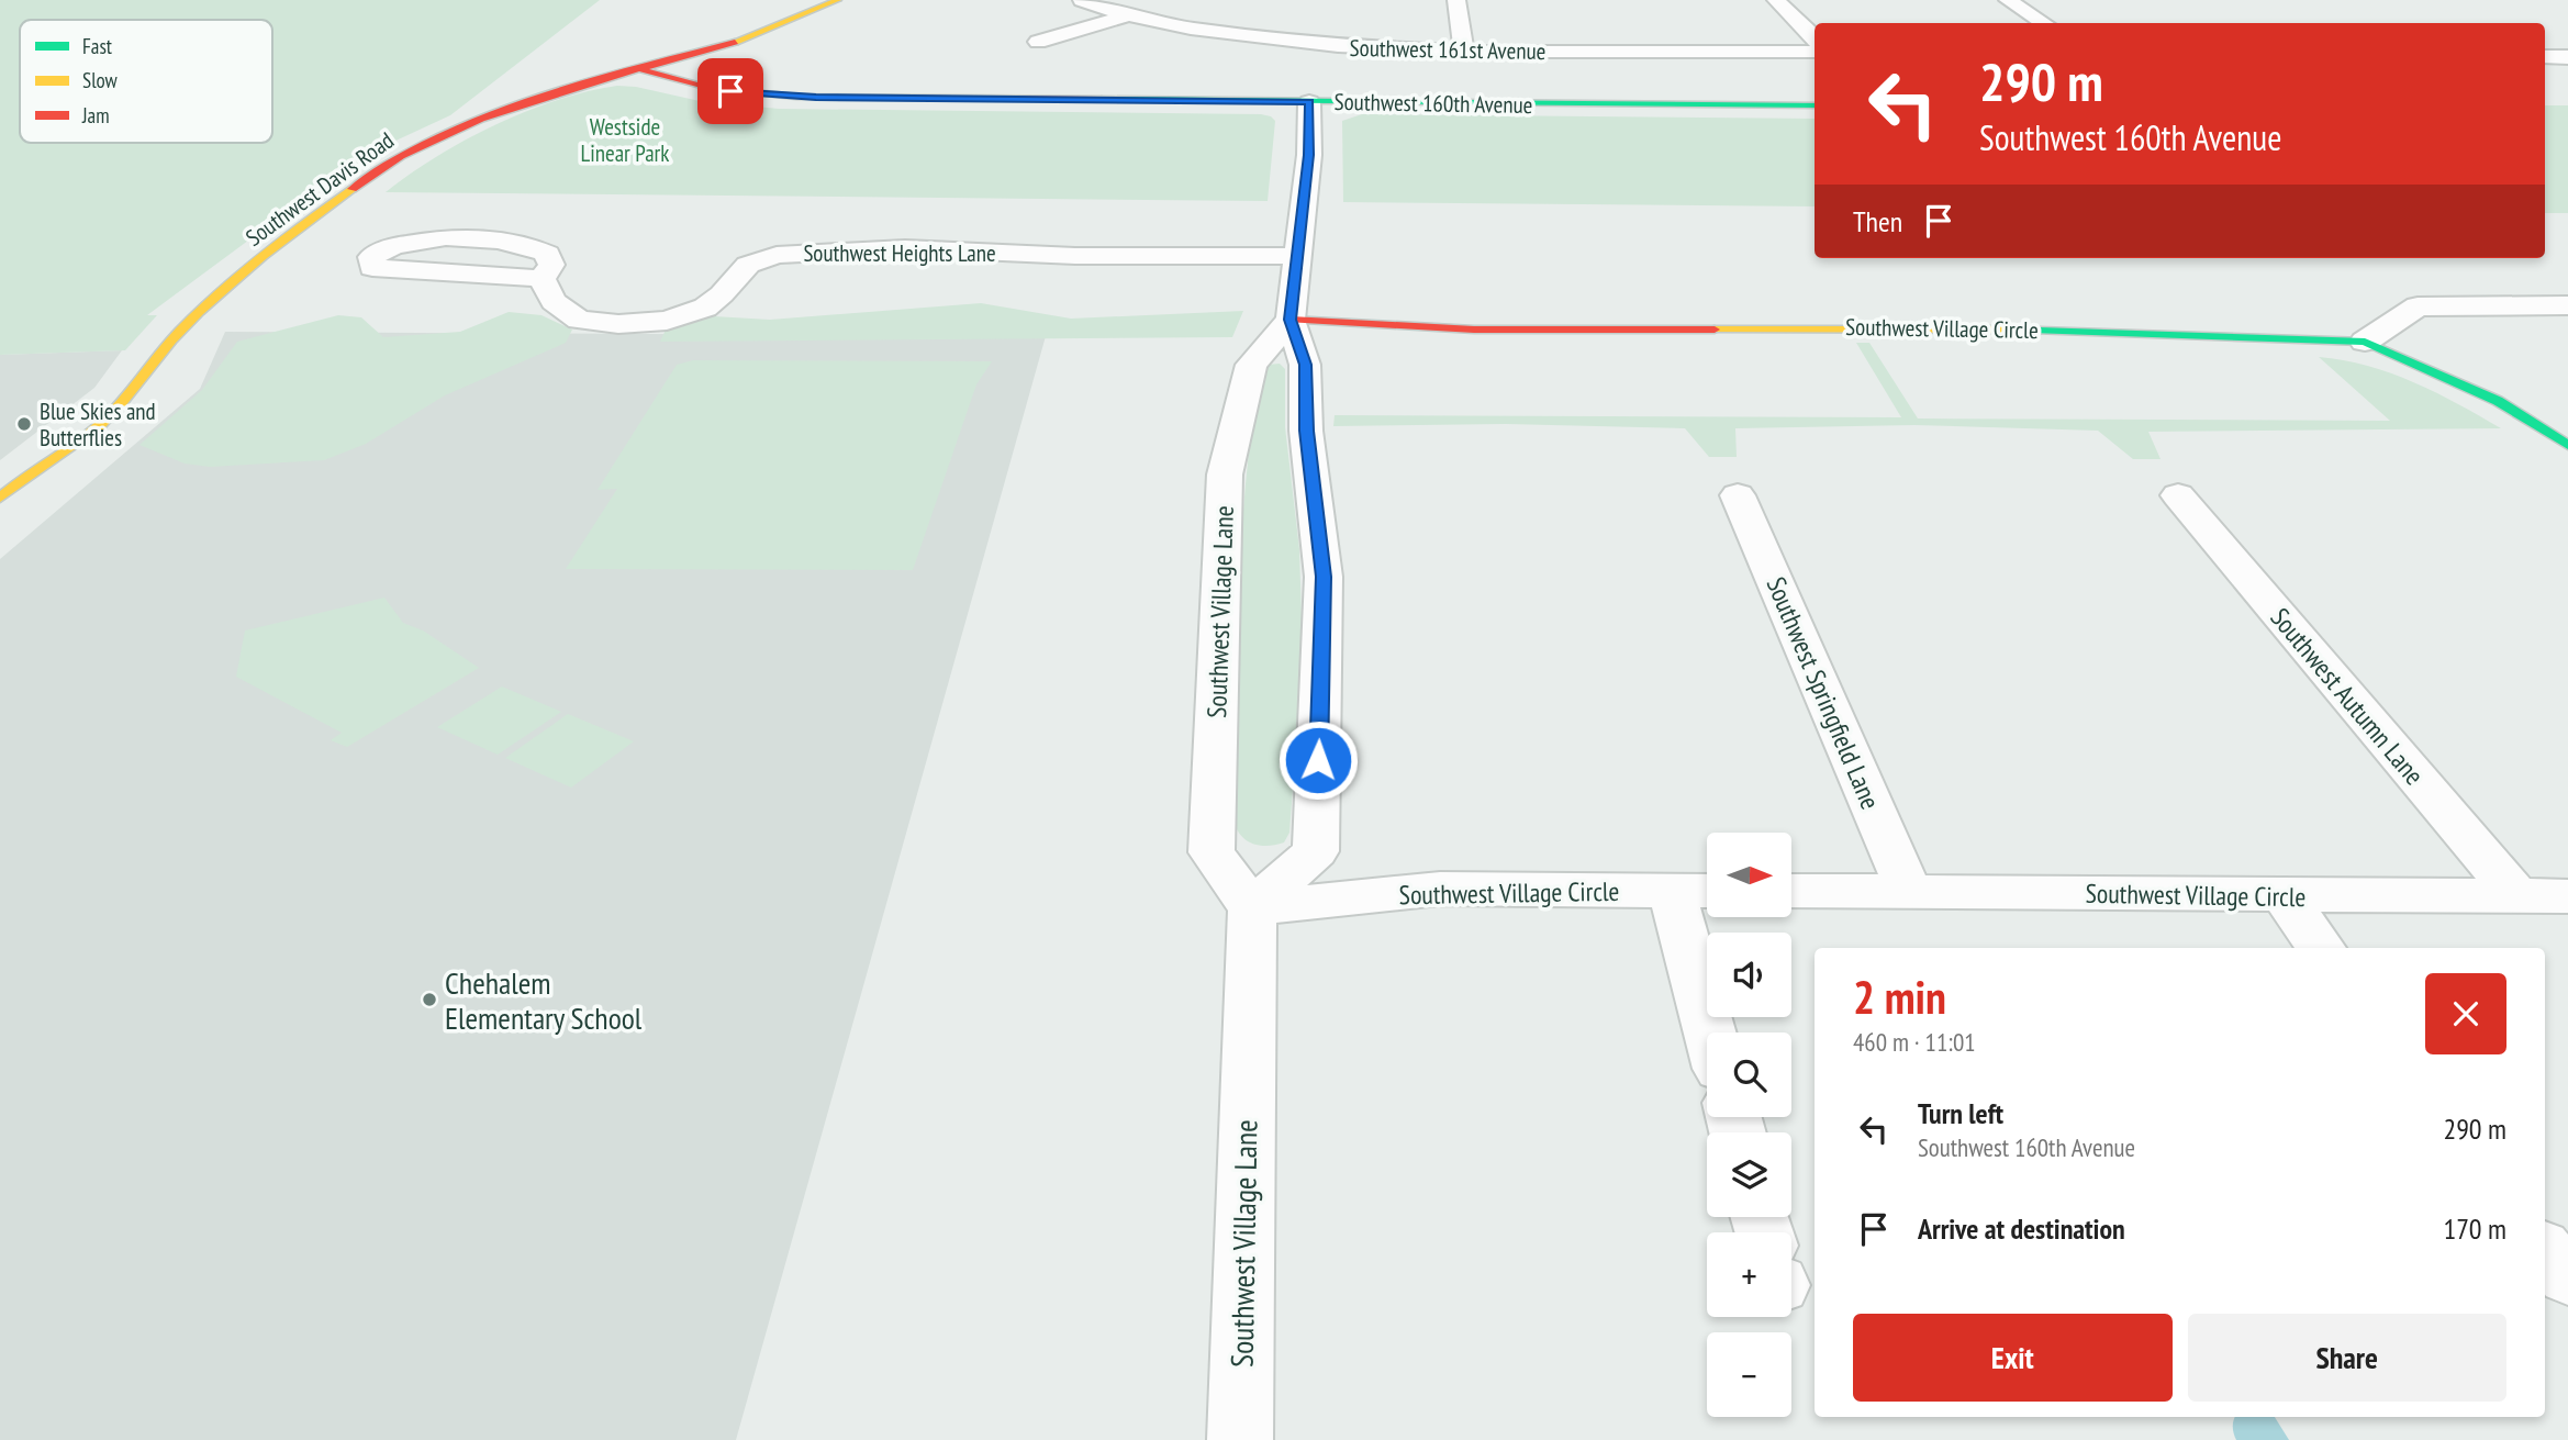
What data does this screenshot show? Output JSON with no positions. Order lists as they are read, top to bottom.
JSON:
{
  "streets": {
    "street": [
      "Southwest 161st Avenue",
      "Southwest 160th Avenue",
      "Southwest Davis Road",
      "Southwest Heights Lane",
      "Southwest Village Circle",
      "Southwest Village Lane",
      "Southwest Springfield Lane",
      "Southwest Autumn Lane"
    ]
  },
  "crossings": [
    ["Southwest 160th Avenue", "Southwest Davis Road"],
    ["Southwest Village Circle", "Southwest Village Lane"],
    ["Southwest Village Circle", "Southwest Springfield Lane"],
    ["Southwest Village Circle", "Southwest Autumn Lane"]
  ],
  "parks": ["Westside Linear Park"],
  "places": ["Blue Skies and Butterflies", "Chehalem Elementary School"],
  "legend": ["Fast", "Slow", "Jam"],
  "north": "right",
  "page": {
    "turn": ["290 m", "Southwest 160th Avenue"],
    "then": "Then",
    "map_buttons": ["+", "−"],
    "heading": ["2 min", "460 m · 11:01"],
    "list": [
      {
        "name": "Turn left",
        "note": "Southwest 160th Avenue",
        "value": "290 m"
      },
      {
        "name": "Arrive at destination",
        "value": "170 m"
      }
    ],
    "buttons": ["Exit", "Share"]
  }
}
